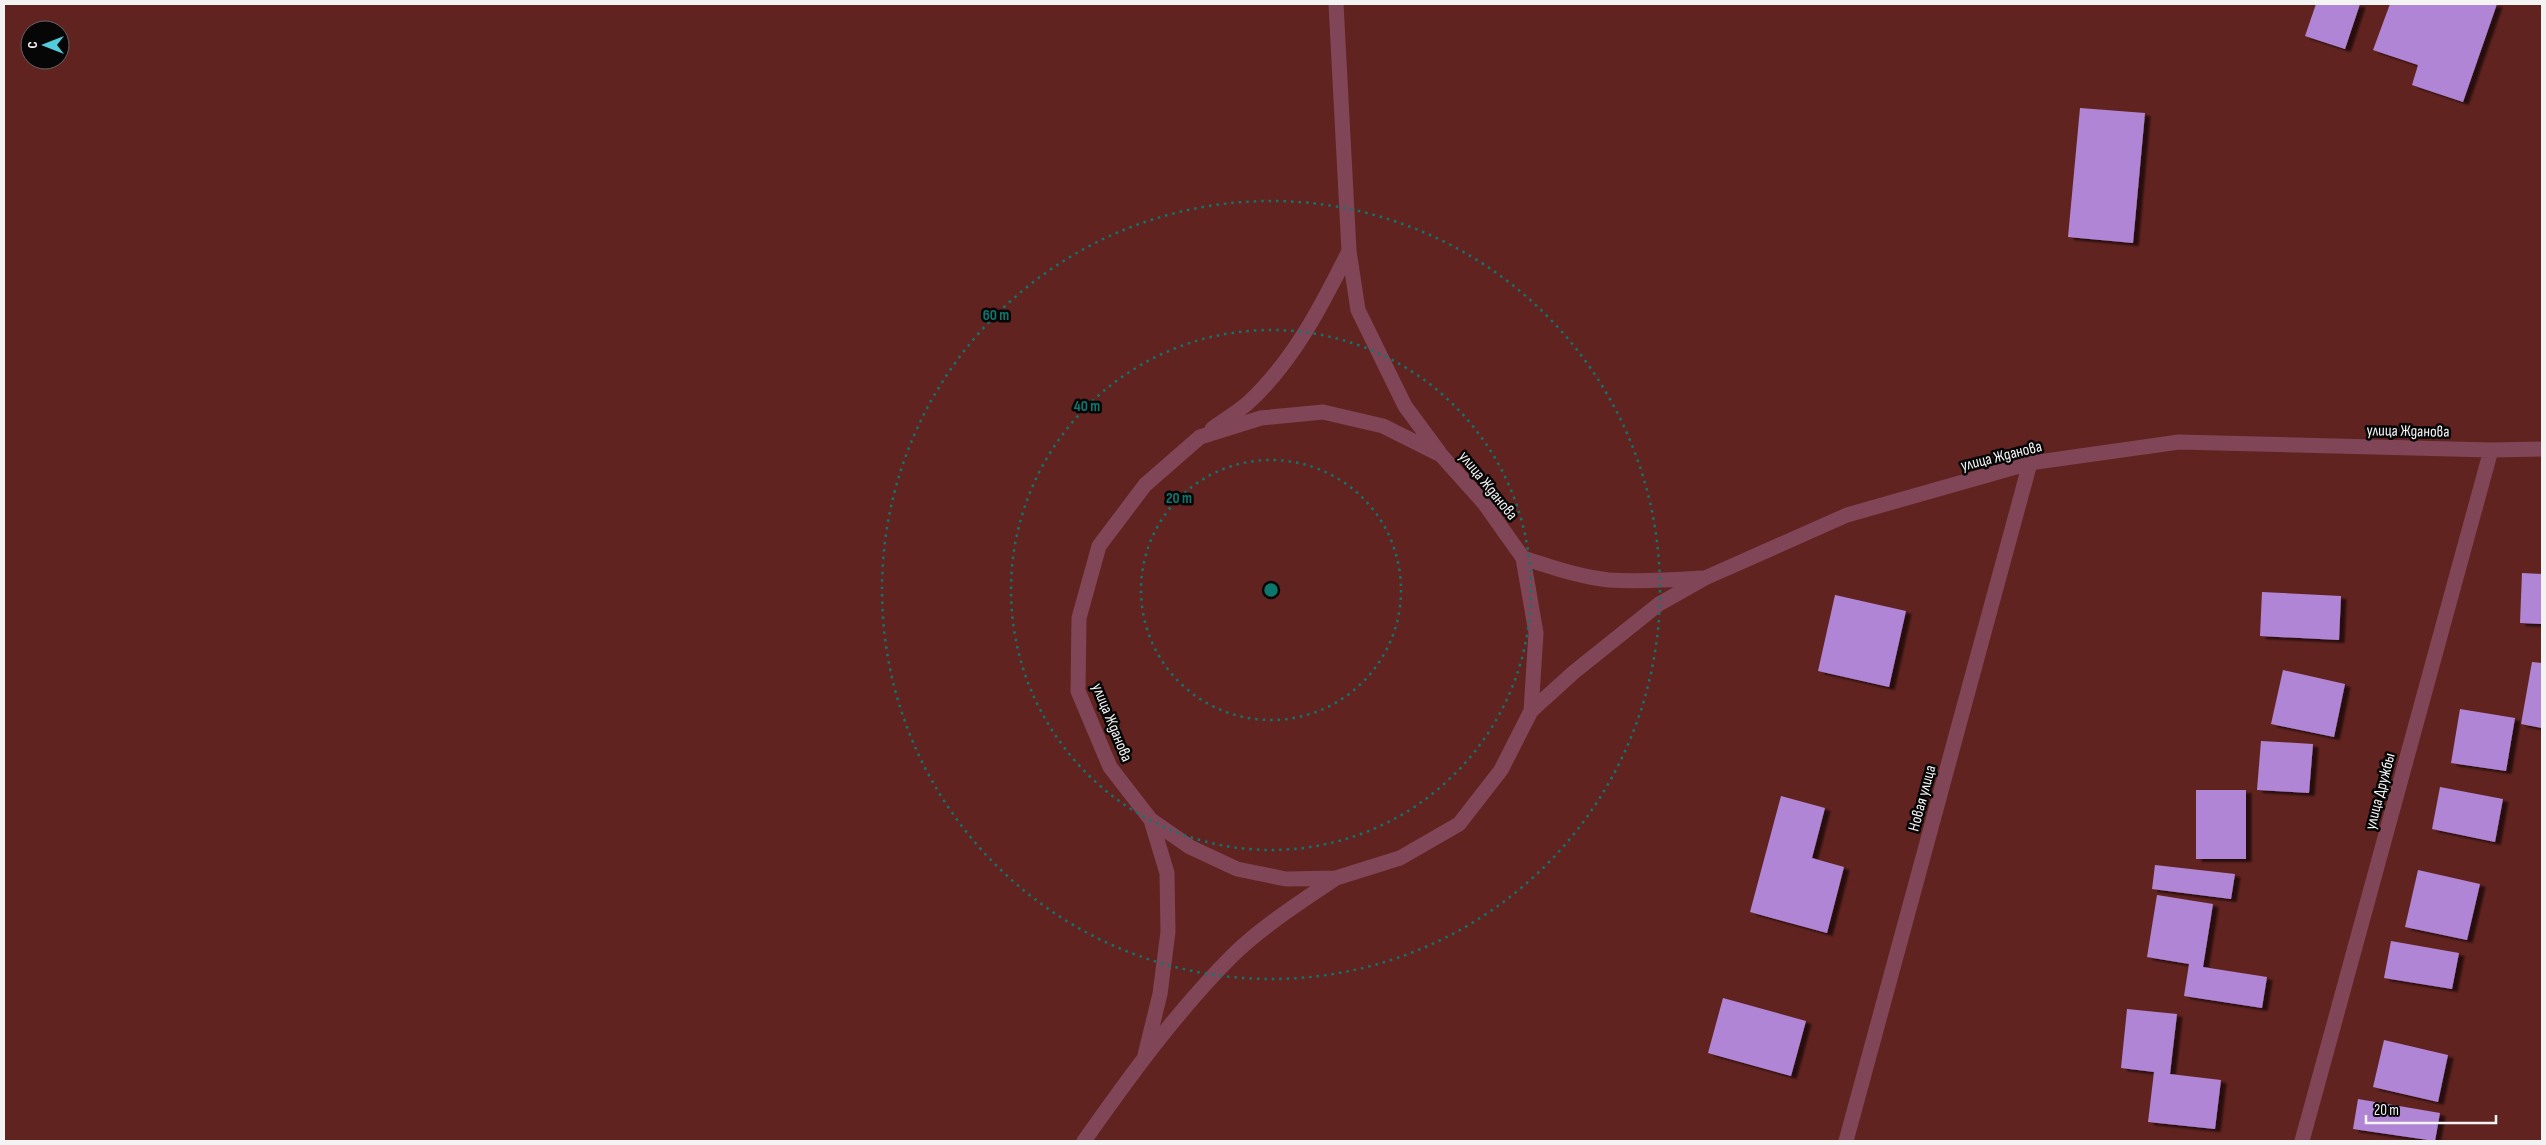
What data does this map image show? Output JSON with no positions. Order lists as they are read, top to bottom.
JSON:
{
  "streets": {
    "street": ["улица Жданова", "улица Дружбы", "Новая улица"]
  },
  "crossings": [
    ["улица Жданова", "улица Дружбы"],
    ["улица Жданова", "Новая улица"]
  ],
  "scale_bar": "20 m",
  "north": "left",
  "rings": ["60 m", "40 m", "20 m"]
}
